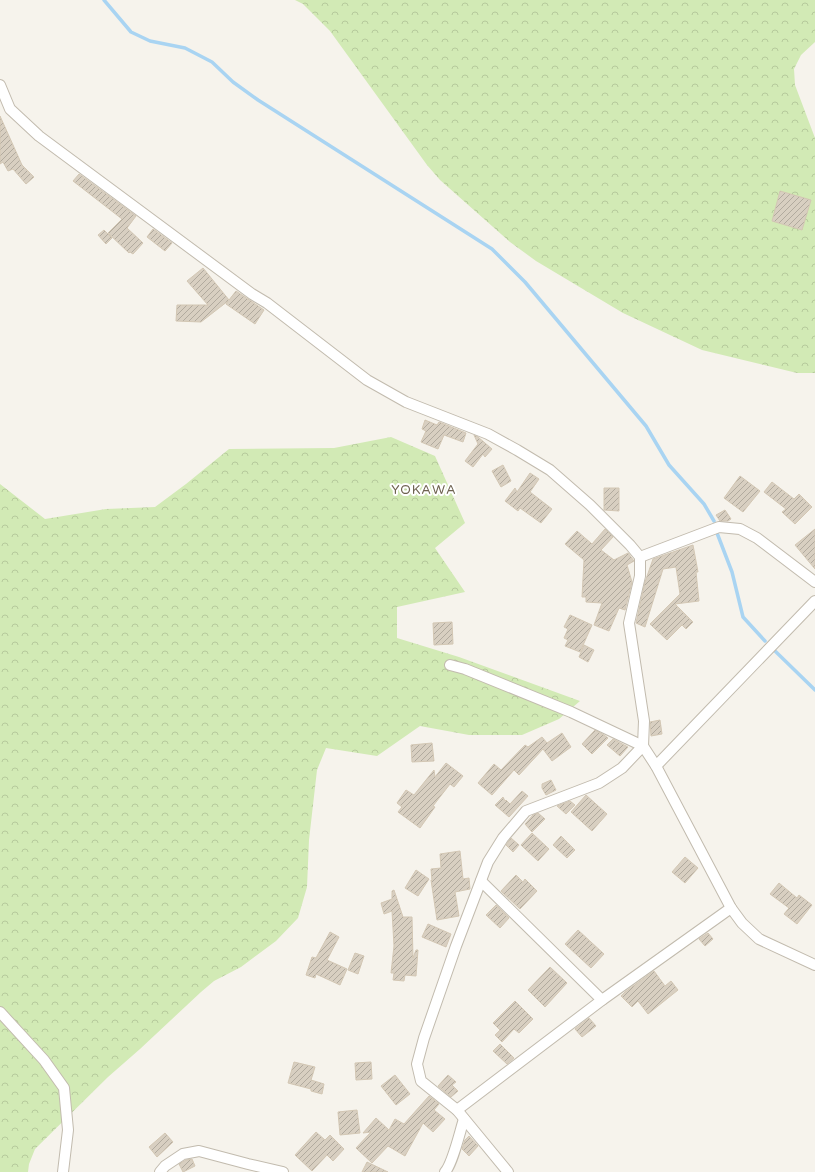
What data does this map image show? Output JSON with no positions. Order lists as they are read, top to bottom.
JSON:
{
  "districts": ["YOKAWA"]
}
